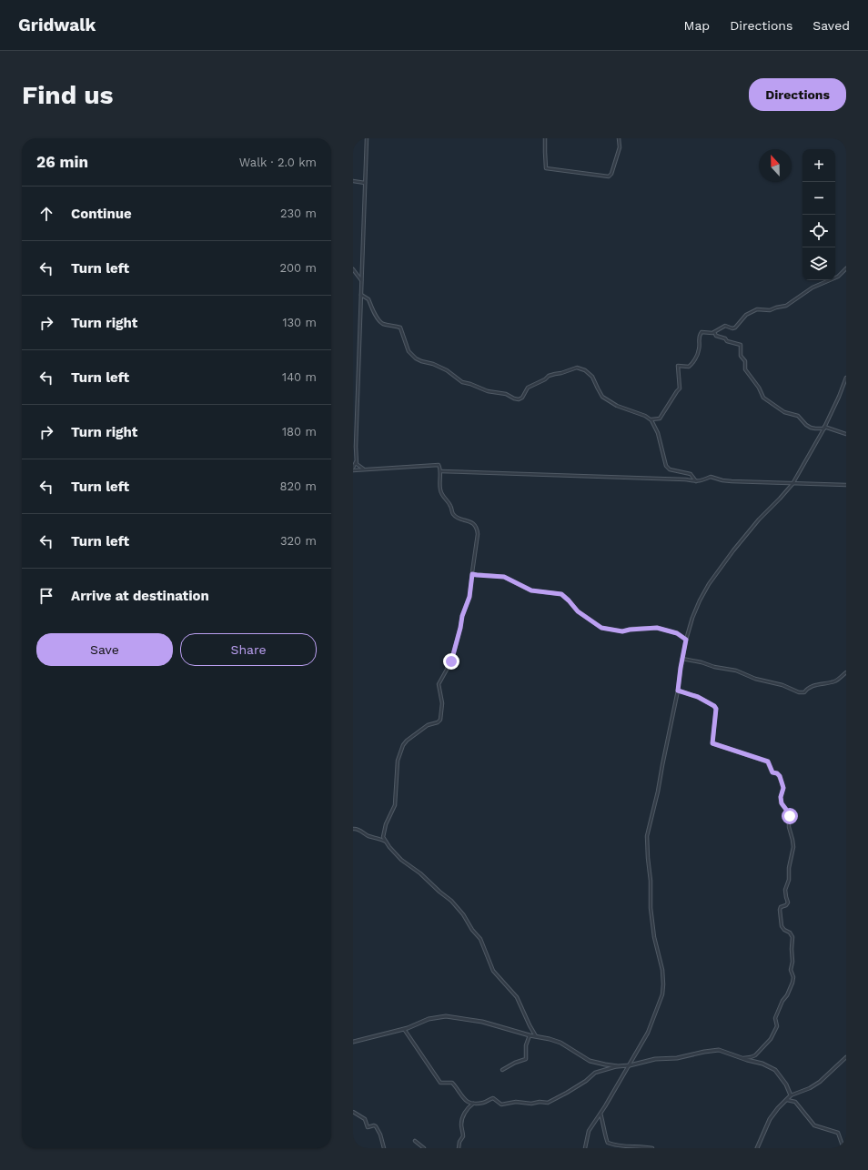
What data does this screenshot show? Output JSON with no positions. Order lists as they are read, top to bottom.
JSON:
{
  "north": "top",
  "page": {
    "header": "Gridwalk",
    "nav": ["Map", "Directions", "Saved"],
    "buttons": [
      "Directions",
      ["Save", "Share"]
    ],
    "title": "Find us",
    "heading": ["26 min", "Walk · 2.0 km"],
    "map_buttons": ["+", "−"],
    "list": [
      ["Continue", "230 m"],
      ["Turn left", "200 m"],
      ["Turn right", "130 m"],
      ["Turn left", "140 m"],
      ["Turn right", "180 m"],
      ["Turn left", "820 m"],
      ["Turn left", "320 m"],
      "Arrive at destination"
    ]
  }
}
